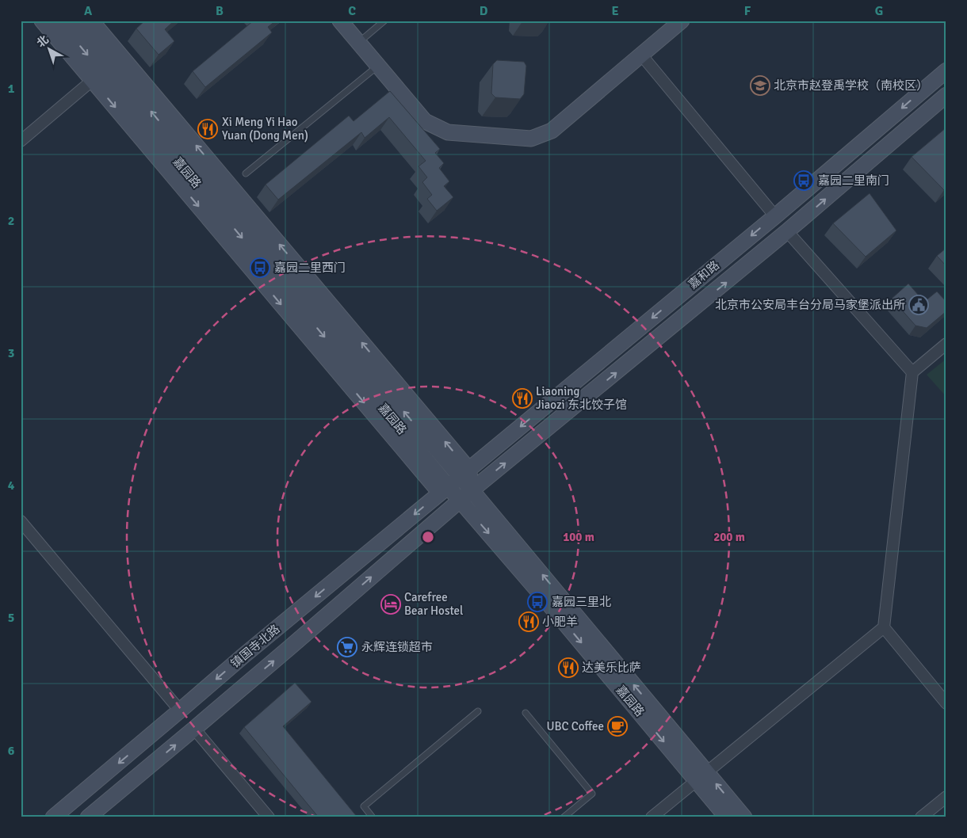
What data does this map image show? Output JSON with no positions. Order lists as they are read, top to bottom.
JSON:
{
  "streets": {
    "street": ["嘉园路", "嘉和路", "镇国寺北路"]
  },
  "crossings": [
    ["嘉园路", "嘉和路"],
    ["嘉园路", "镇国寺北路"],
    ["嘉和路", "镇国寺北路"]
  ],
  "places": {
    "school or university": ["北京市赵登禹学校（南校区）"],
    "restaurant": [
      "Xi Meng Yi Hao Yuan (Dong Men)",
      "Liaoning Jiaozi 东北饺子馆",
      "小肥羊",
      "达美乐比萨"
    ],
    "bus stop": ["嘉园二里南门", "嘉园二里西门", "嘉园三里北"],
    "public building": ["北京市公安局丰台分局马家堡派出所"],
    "hotel": ["Carefree Bear Hostel"],
    "supermarket": ["永辉连锁超市"],
    "cafe": ["UBC Coffee"]
  },
  "north": "top left",
  "grid": {
    "columns": [
      "A",
      "B",
      "C",
      "D",
      "E",
      "F",
      "G"
    ],
    "rows": [
      "1",
      "2",
      "3",
      "4",
      "5",
      "6"
    ]
  },
  "rings": ["100 m", "200 m"]
}
